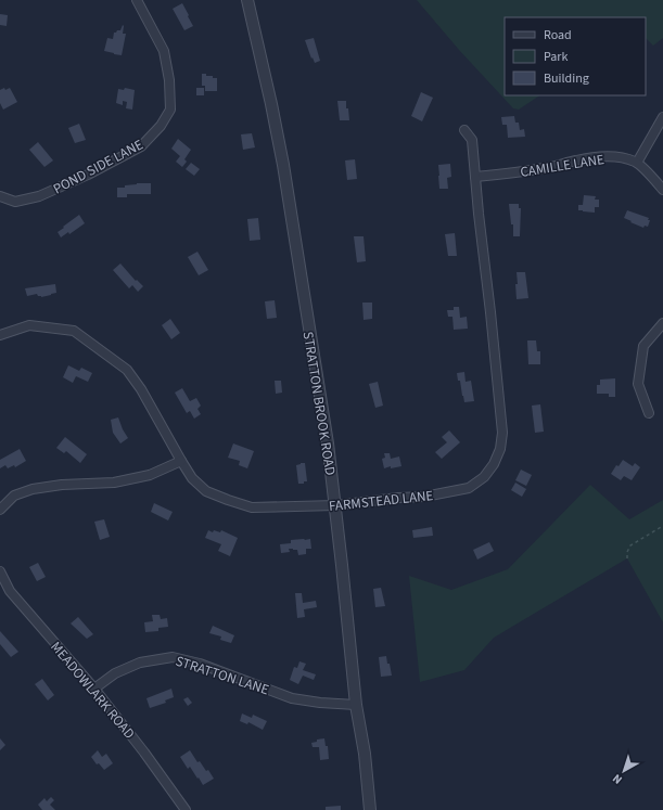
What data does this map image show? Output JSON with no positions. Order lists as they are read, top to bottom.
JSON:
{
  "streets": {
    "street": [
      "CAMILLE LANE",
      "POND SIDE LANE",
      "STRATTON BROOK ROAD",
      "FARMSTEAD LANE",
      "STRATTON LANE",
      "MEADOWLARK ROAD"
    ]
  },
  "crossings": [
    ["CAMILLE LANE", "FARMSTEAD LANE"],
    ["STRATTON BROOK ROAD", "FARMSTEAD LANE"],
    ["STRATTON BROOK ROAD", "STRATTON LANE"],
    ["STRATTON LANE", "MEADOWLARK ROAD"]
  ],
  "legend": ["Road", "Park", "Building"],
  "north": "bottom left"
}
